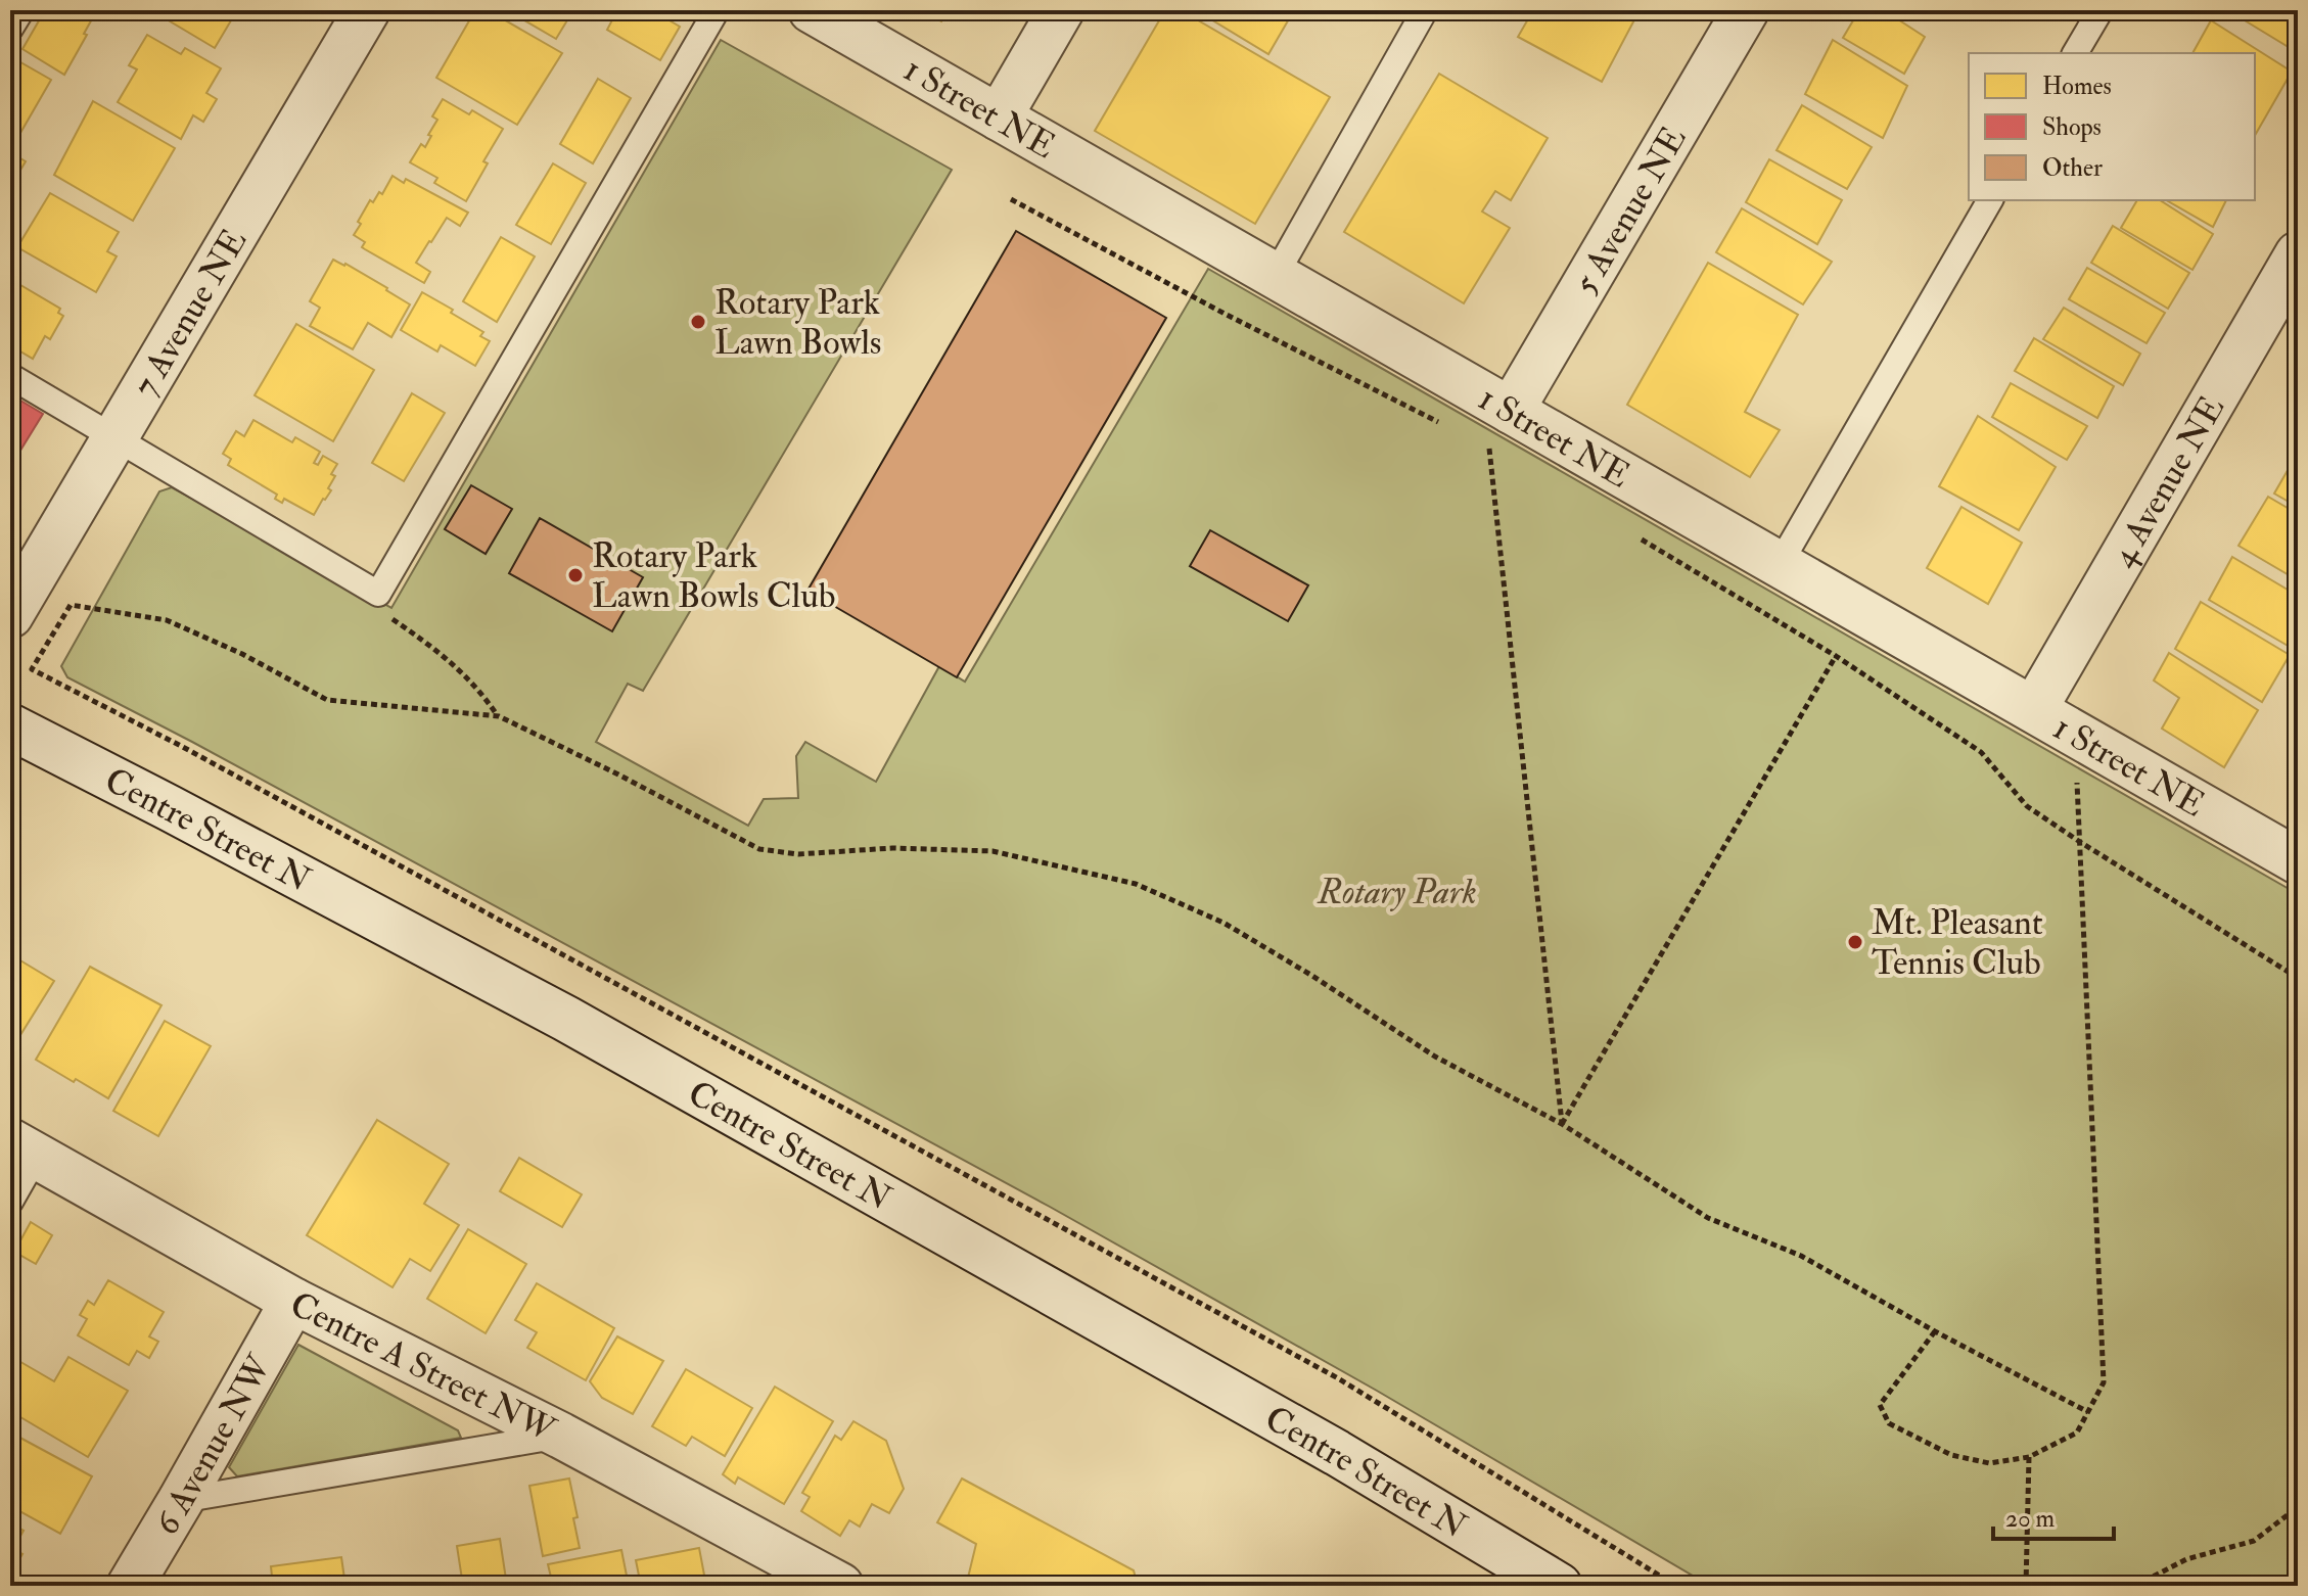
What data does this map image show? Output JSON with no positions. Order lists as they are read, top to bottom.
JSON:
{
  "streets": {
    "street": [
      "1 Street NE",
      "5 Avenue NE",
      "7 Avenue NE",
      "4 Avenue NE",
      "Centre Street N",
      "Centre A Street NW",
      "6 Avenue NW"
    ]
  },
  "crossings": [
    ["1 Street NE", "5 Avenue NE"],
    ["1 Street NE", "4 Avenue NE"],
    ["Centre A Street NW", "6 Avenue NW"]
  ],
  "parks": ["Rotary Park"],
  "places": ["Rotary Park Lawn Bowls", "Rotary Park Lawn Bowls Club", "Mt. Pleasant Tennis Club"],
  "legend": ["Homes", "Shops", "Other"],
  "scale_bar": "20 m"
}
